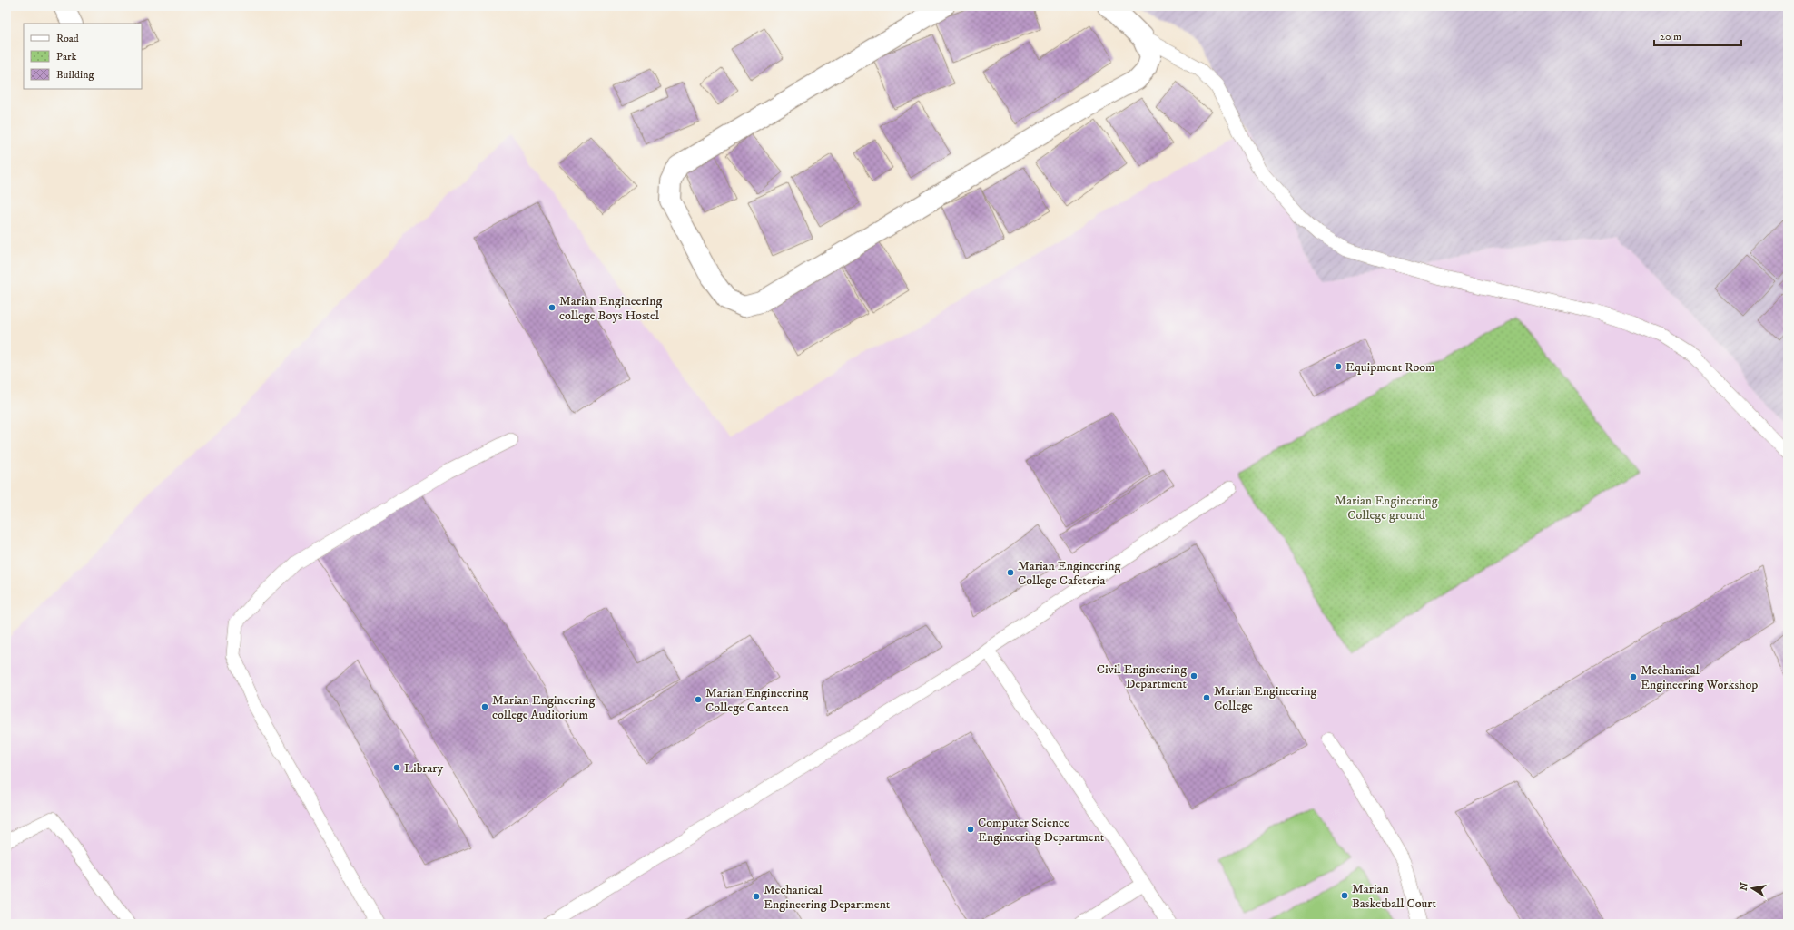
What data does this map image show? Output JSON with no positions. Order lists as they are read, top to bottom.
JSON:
{
  "parks": ["Marian Engineering College ground"],
  "places": [
    "Marian Engineering college Boys Hostel",
    "Equipment Room",
    "Marian Engineering College Cafeteria",
    "Civil Engineering Department",
    "Mechanical Engineering Workshop",
    "Marian Engineering College",
    "Marian Engineering College Canteen",
    "Marian Engineering college Auditorium",
    "Library",
    "Computer Science Engineering Department",
    "Marian Basketball Court",
    "Mechanical Engineering Department"
  ],
  "legend": ["Road", "Park", "Building"],
  "scale_bar": "20 m",
  "north": "left"
}
